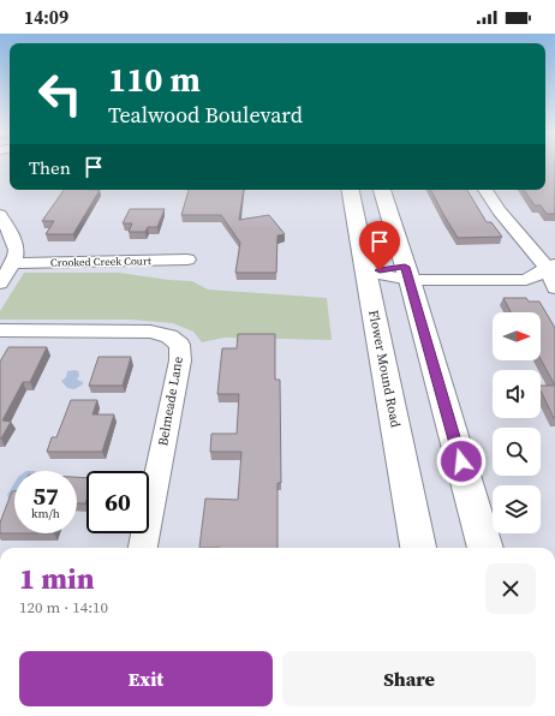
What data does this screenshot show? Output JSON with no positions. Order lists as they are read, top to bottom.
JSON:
{
  "streets": {
    "main road": ["Flower Mound Road"],
    "street": ["Crooked Creek Court", "Belmeade Lane"]
  },
  "north": "right",
  "page": {
    "status": "14:09",
    "turn": ["110 m", "Tealwood Boulevard"],
    "then": "Then",
    "speed": "57 km/h",
    "limit": "60",
    "heading": ["1 min", "120 m · 14:10"],
    "buttons": ["Exit", "Share"]
  }
}
